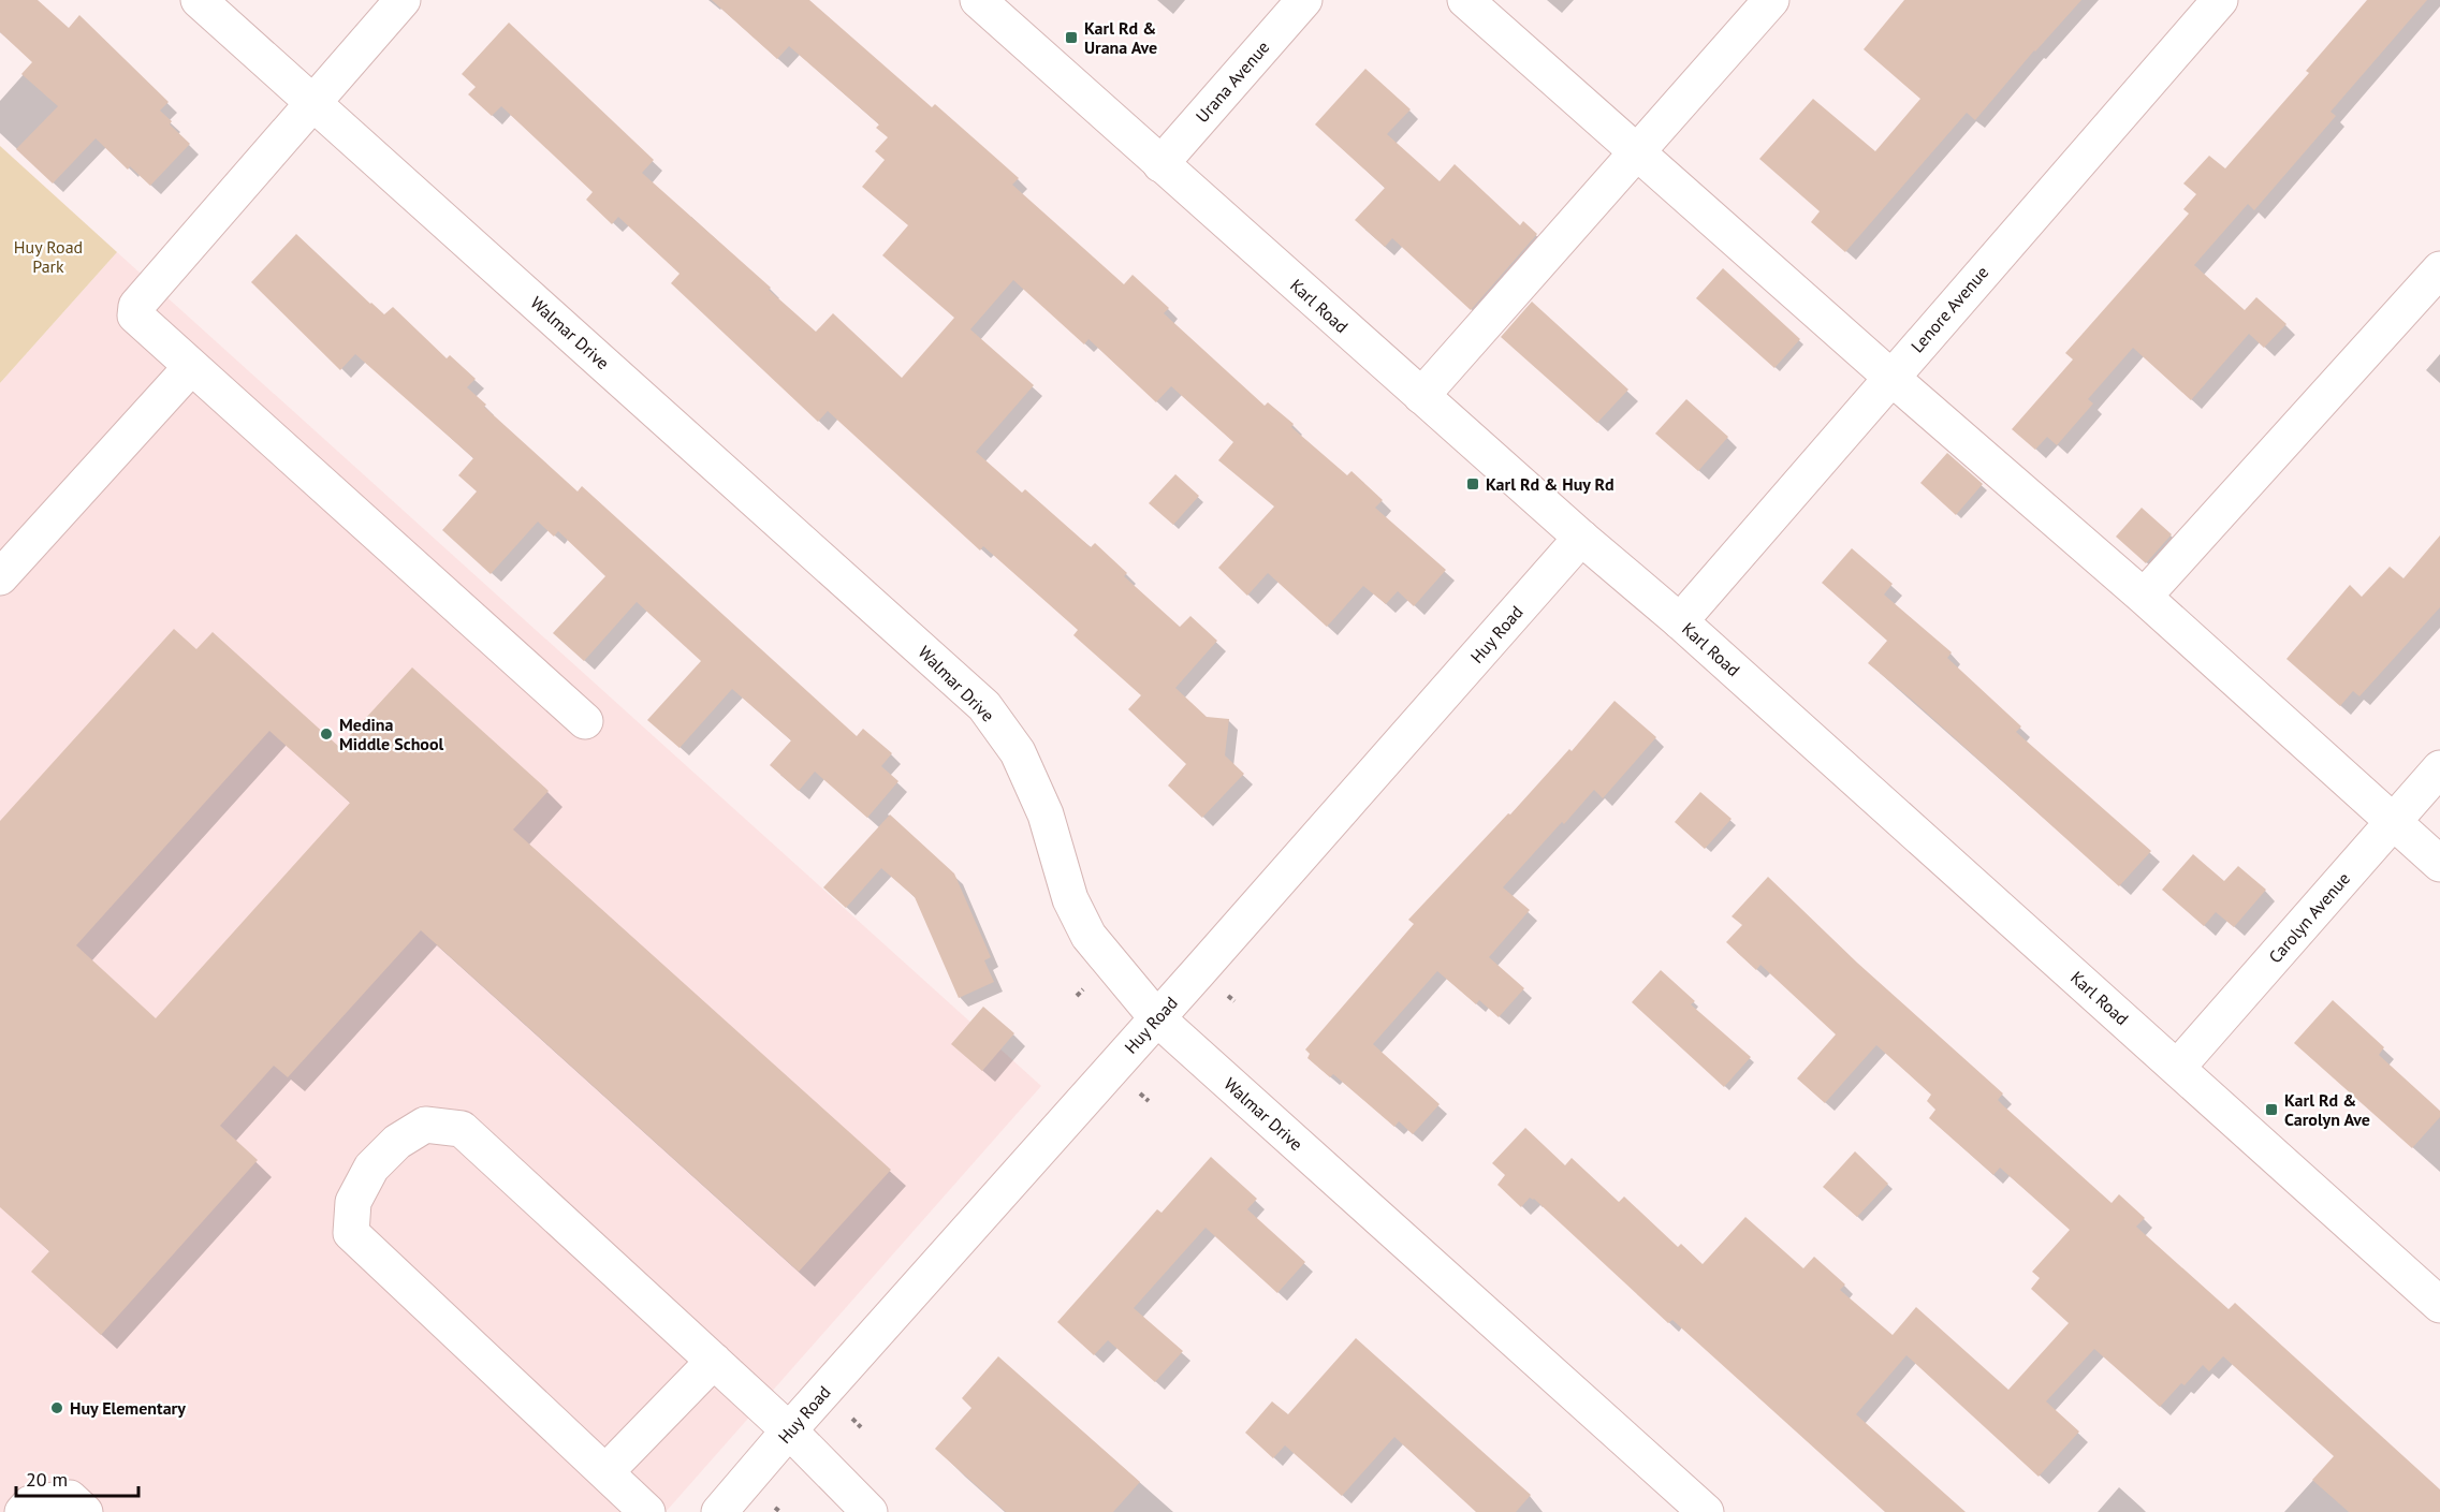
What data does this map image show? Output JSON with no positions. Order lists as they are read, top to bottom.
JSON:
{
  "streets": {
    "street": [
      "Urana Avenue",
      "Karl Road",
      "Lenore Avenue",
      "Walmar Drive",
      "Huy Road",
      "Carolyn Avenue"
    ]
  },
  "crossings": [
    ["Urana Avenue", "Karl Road"],
    ["Karl Road", "Lenore Avenue"],
    ["Karl Road", "Huy Road"],
    ["Karl Road", "Carolyn Avenue"],
    ["Walmar Drive", "Huy Road"]
  ],
  "parks": ["Huy Road Park"],
  "places": {
    "transit": ["Karl Rd & Urana Ave", "Karl Rd & Huy Rd", "Karl Rd & Carolyn Ave"],
    "other": ["Medina Middle School", "Huy Elementary"]
  },
  "scale_bar": "20 m"
}
